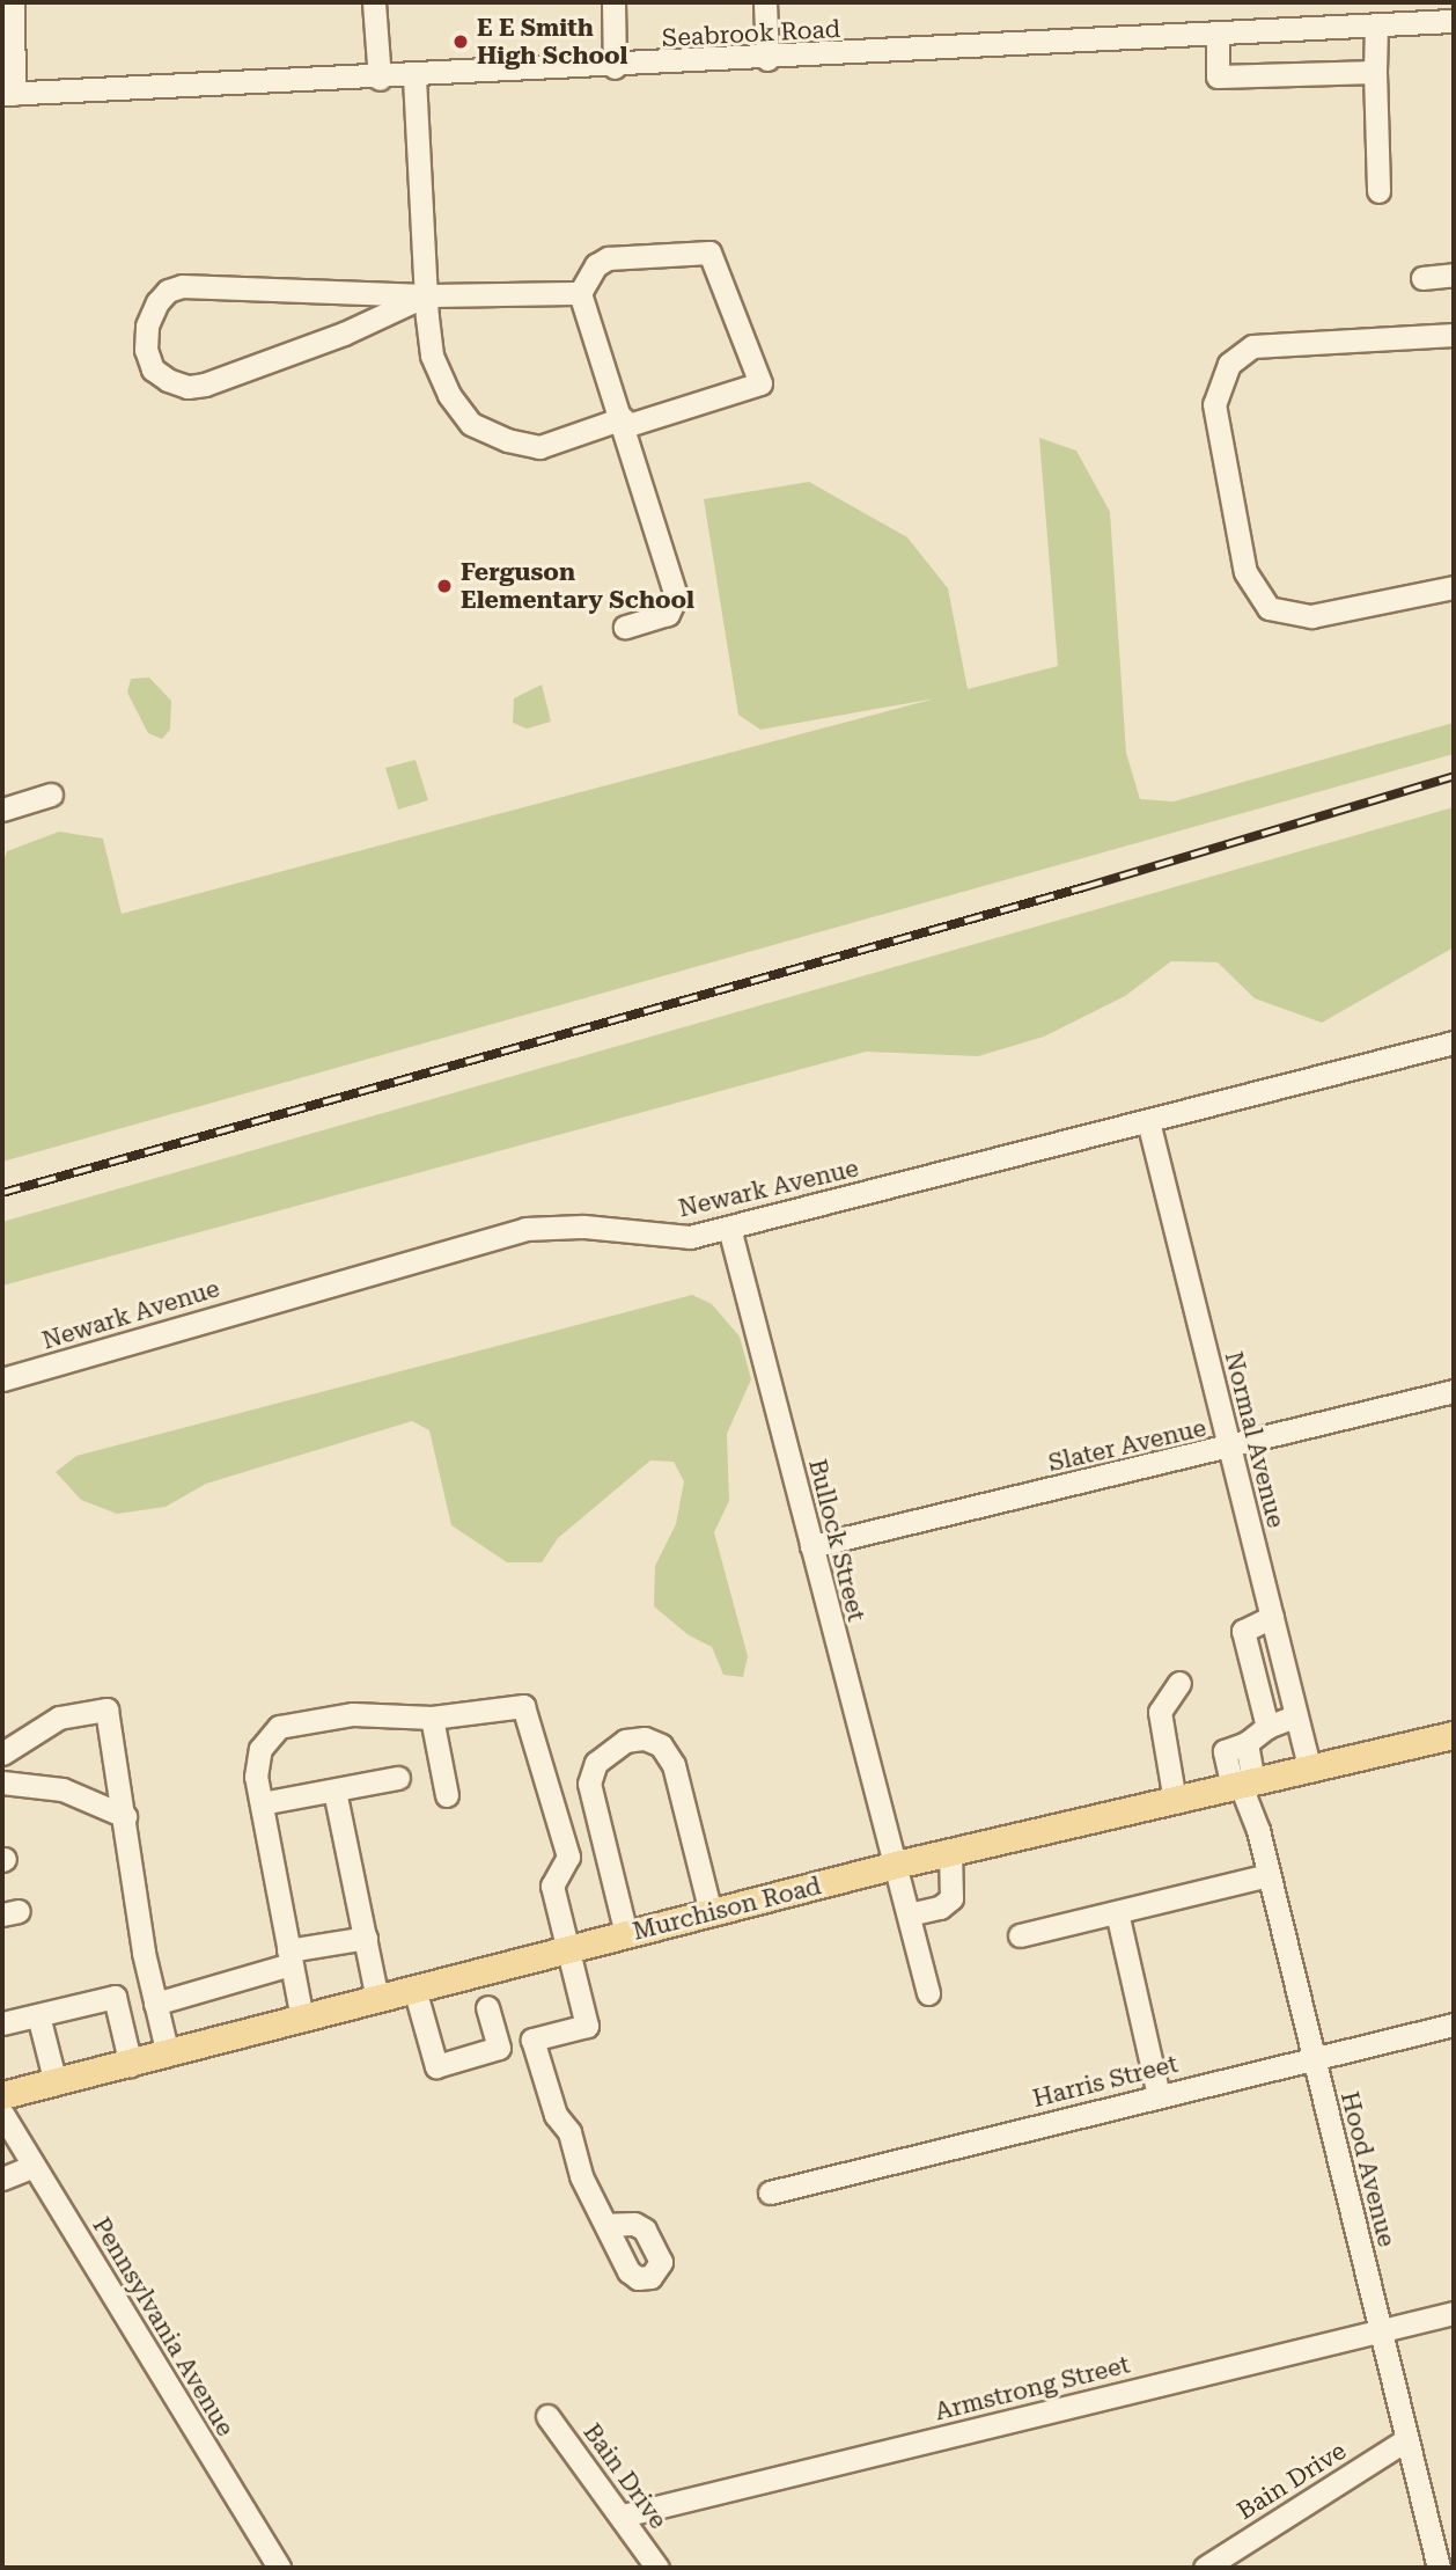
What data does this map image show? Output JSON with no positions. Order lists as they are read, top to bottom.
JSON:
{
  "streets": {
    "main road": ["Murchison Road"],
    "street": [
      "Seabrook Road",
      "Newark Avenue",
      "Normal Avenue",
      "Slater Avenue",
      "Bullock Street",
      "Harris Street",
      "Hood Avenue",
      "Pennsylvania Avenue",
      "Armstrong Street",
      "Bain Drive"
    ]
  },
  "crossings": [
    ["Newark Avenue", "Normal Avenue"],
    ["Newark Avenue", "Bullock Street"],
    ["Normal Avenue", "Slater Avenue"],
    ["Normal Avenue", "Murchison Road"],
    ["Slater Avenue", "Bullock Street"],
    ["Bullock Street", "Murchison Road"],
    ["Murchison Road", "Hood Avenue"],
    ["Harris Street", "Hood Avenue"],
    ["Hood Avenue", "Armstrong Street"],
    ["Hood Avenue", "Bain Drive"],
    ["Armstrong Street", "Bain Drive"]
  ],
  "places": ["E E Smith High School", "Ferguson Elementary School"]
}
